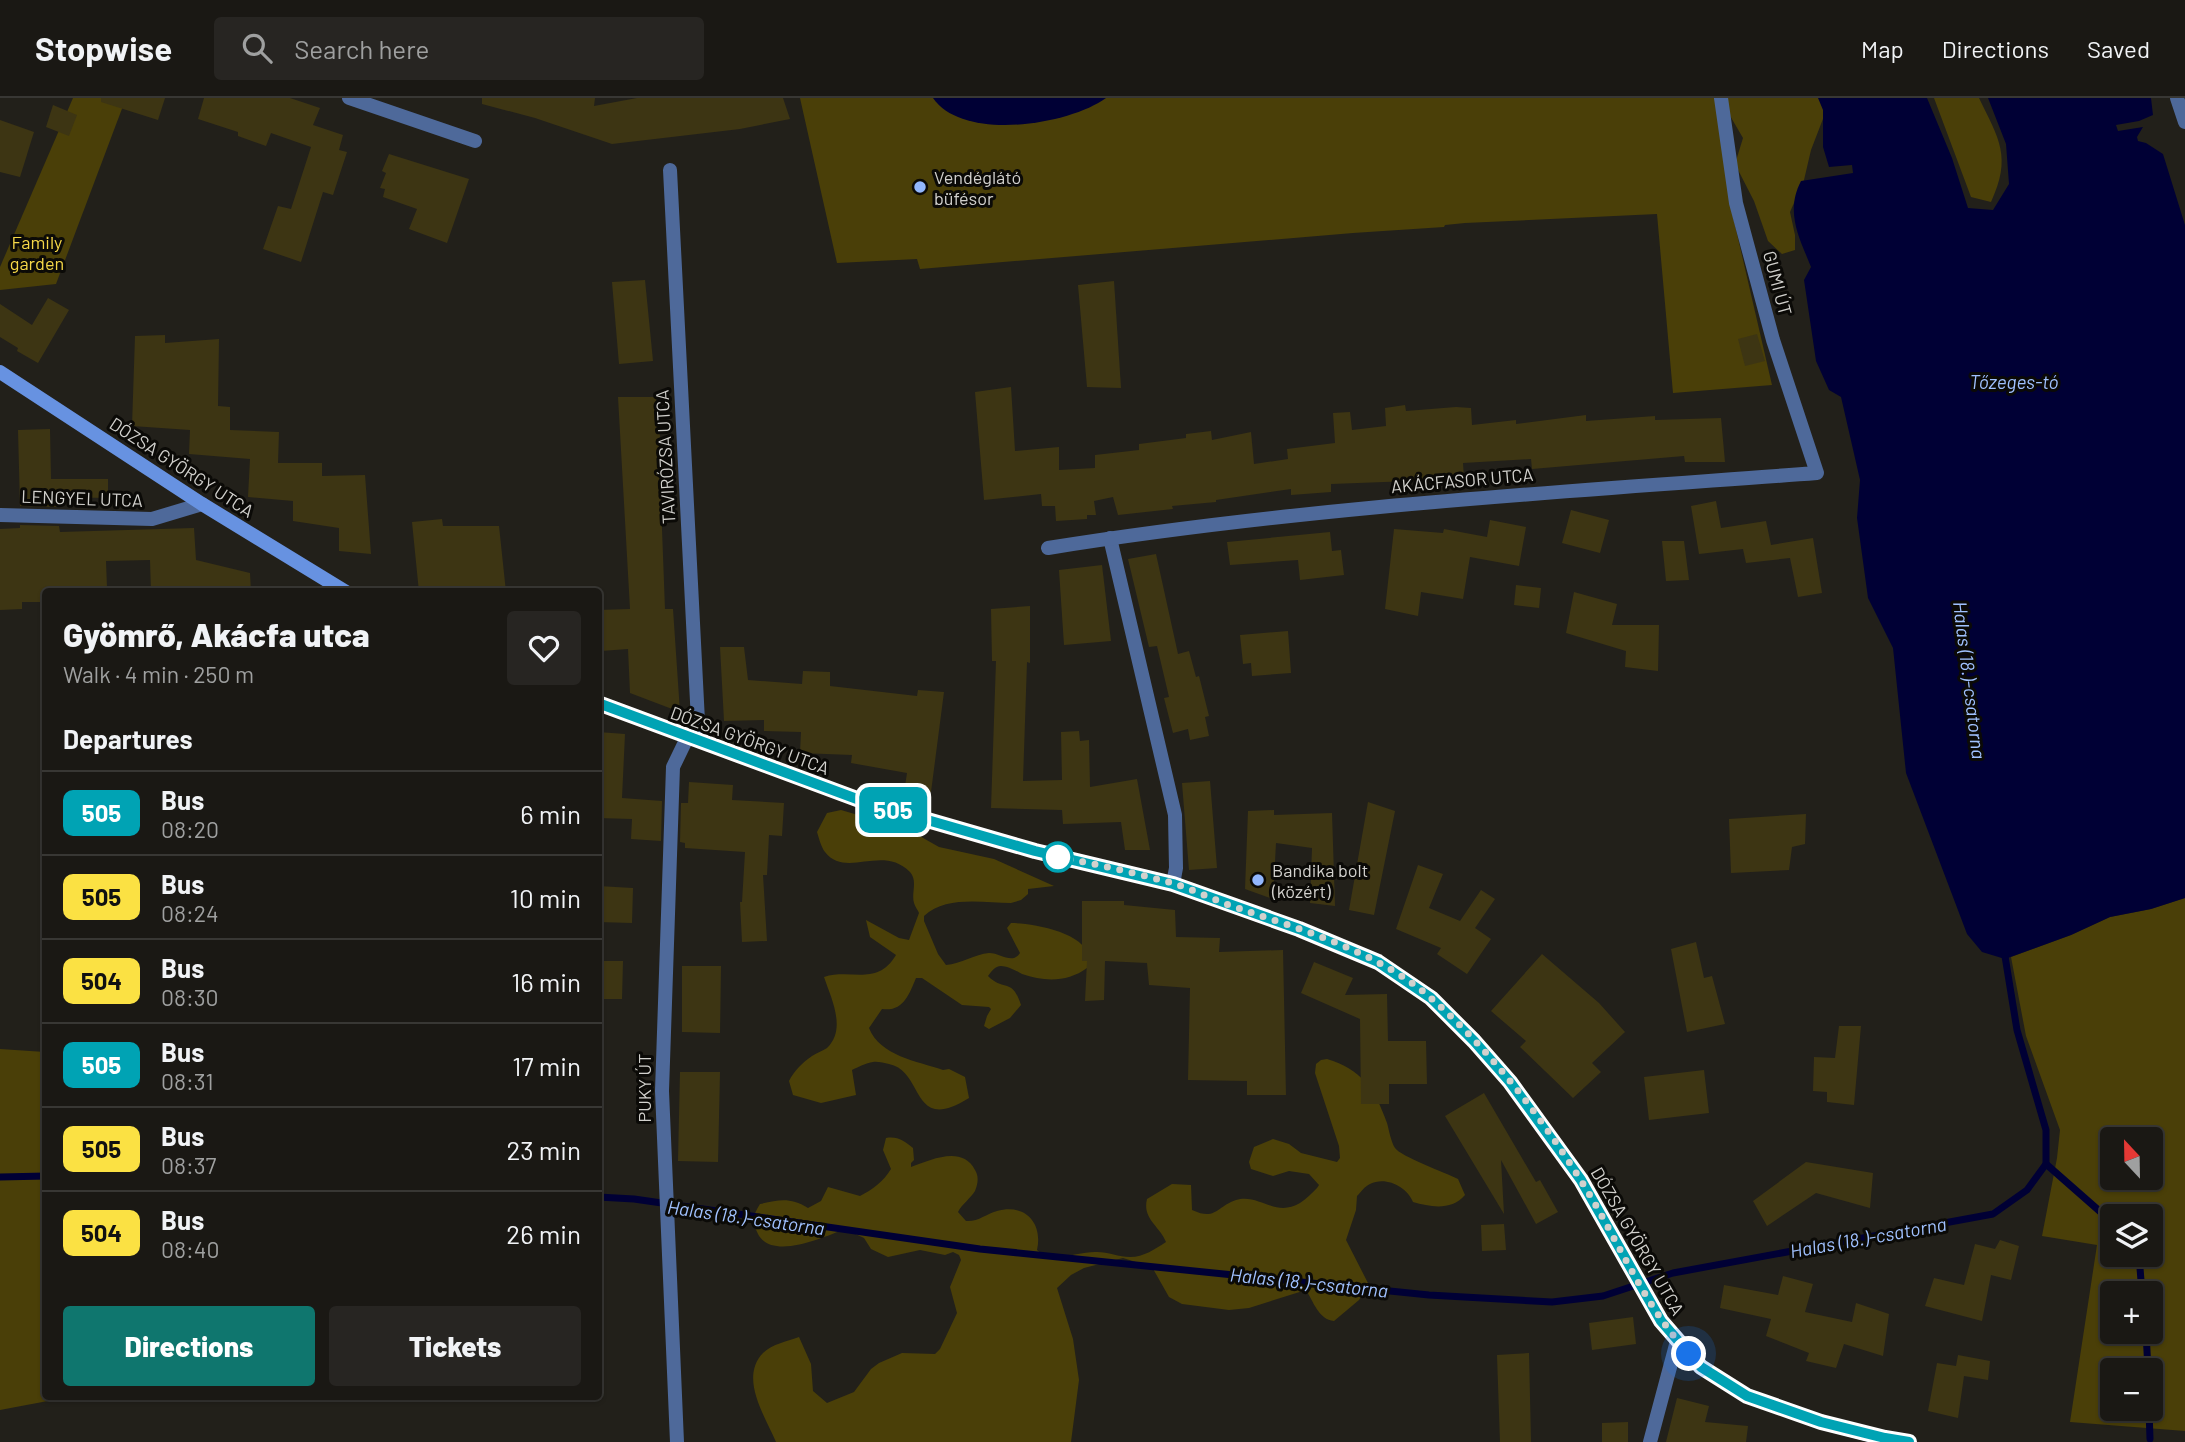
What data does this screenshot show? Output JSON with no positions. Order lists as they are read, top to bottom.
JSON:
{
  "streets": {
    "main road": ["DÓZSA GYÖRGY UTCA"],
    "street": [
      "GUMI ÚT",
      "TAVIRÓZSA UTCA",
      "AKÁCFASOR UTCA",
      "LENGYEL UTCA",
      "PUKY ÚT"
    ]
  },
  "crossings": [
    ["GUMI ÚT", "AKÁCFASOR UTCA"],
    ["TAVIRÓZSA UTCA", "DÓZSA GYÖRGY UTCA"],
    ["TAVIRÓZSA UTCA", "PUKY ÚT"],
    ["DÓZSA GYÖRGY UTCA", "LENGYEL UTCA"],
    ["DÓZSA GYÖRGY UTCA", "PUKY ÚT"]
  ],
  "water": ["Tőzeges-tó", "Halas (18.)-csatorna"],
  "parks": ["Family garden"],
  "places": ["Vendéglátó büfésor", "Bandika bolt (közért)"],
  "lines": ["bus line 505"],
  "north": "top",
  "page": {
    "header": "Stopwise",
    "search": "Search here",
    "nav": ["Map", "Directions", "Saved"],
    "on_map": "505",
    "heading": [
      ["Gyömrő, Akácfa utca", "Walk · 4 min · 250 m"],
      "Departures"
    ],
    "list": [
      {
        "mark": "505",
        "name": "Bus",
        "note": "08:20",
        "value": "6 min"
      },
      {
        "mark": "505",
        "name": "Bus",
        "note": "08:24",
        "value": "10 min"
      },
      {
        "mark": "504",
        "name": "Bus",
        "note": "08:30",
        "value": "16 min"
      },
      {
        "mark": "505",
        "name": "Bus",
        "note": "08:31",
        "value": "17 min"
      },
      {
        "mark": "505",
        "name": "Bus",
        "note": "08:37",
        "value": "23 min"
      },
      {
        "mark": "504",
        "name": "Bus",
        "note": "08:40",
        "value": "26 min"
      }
    ],
    "map_buttons": ["+", "−"],
    "buttons": ["Directions", "Tickets"]
  }
}
